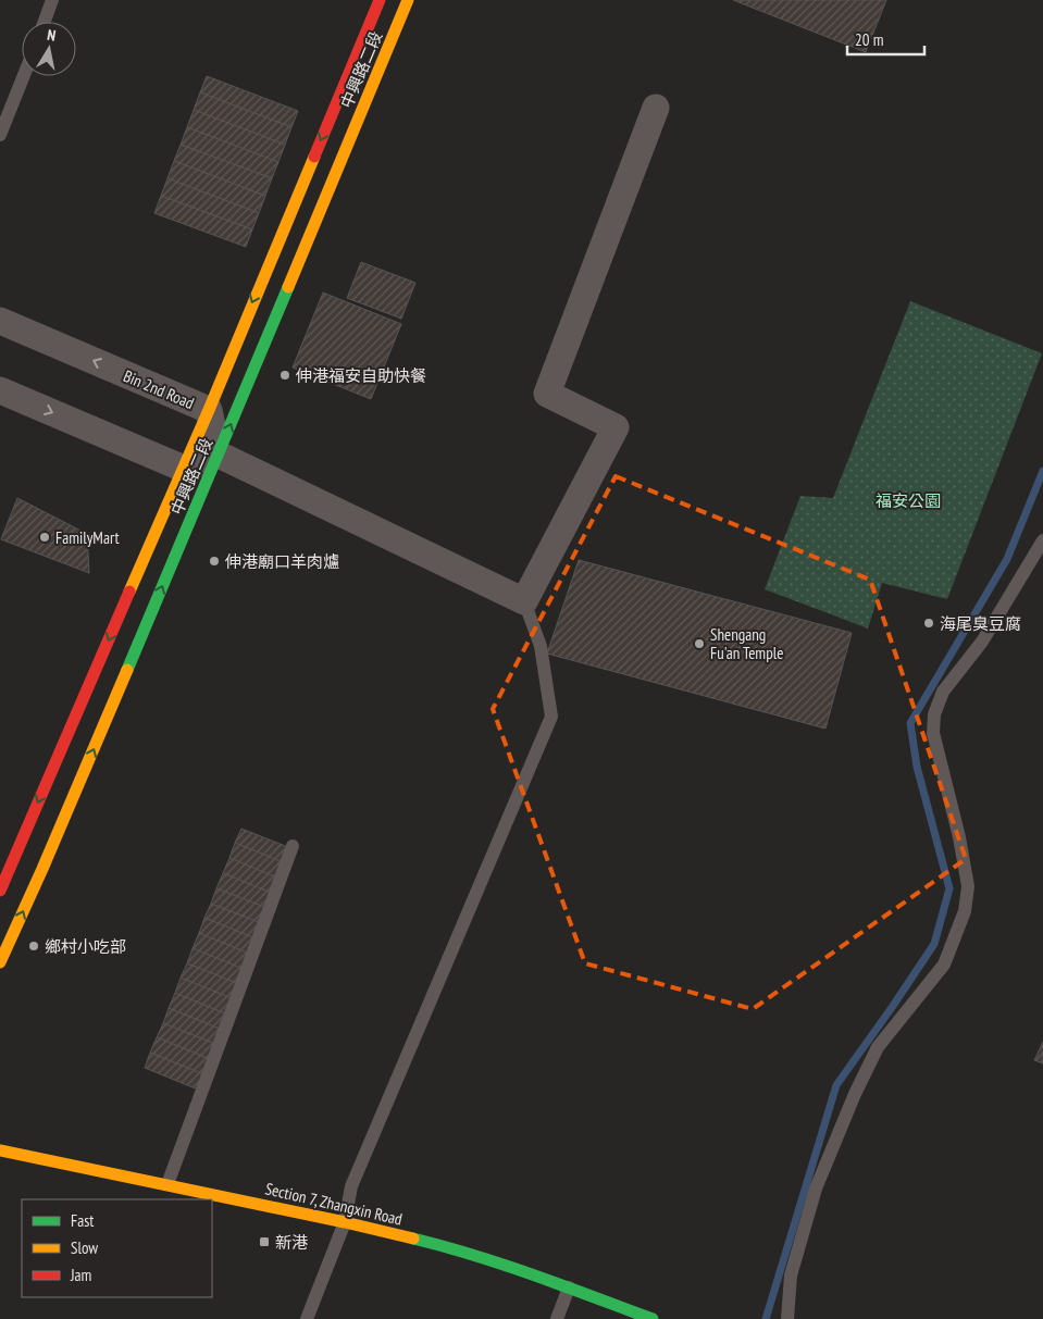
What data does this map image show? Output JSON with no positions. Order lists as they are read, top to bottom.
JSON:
{
  "streets": {
    "main road": ["中興路二段", "Section 7, Zhangxin Road"],
    "street": ["Bin 2nd Road"]
  },
  "crossings": [
    ["中興路二段", "Bin 2nd Road"]
  ],
  "parks": ["福安公園"],
  "places": {
    "other": [
      "伸港福安自助快餐",
      "FamilyMart",
      "伸港廟口羊肉爐",
      "海尾臭豆腐",
      "Shengang Fu'an Temple",
      "鄉村小吃部"
    ],
    "transit": ["新港"]
  },
  "legend": ["Fast", "Slow", "Jam"],
  "scale_bar": "20 m",
  "north": "top"
}
